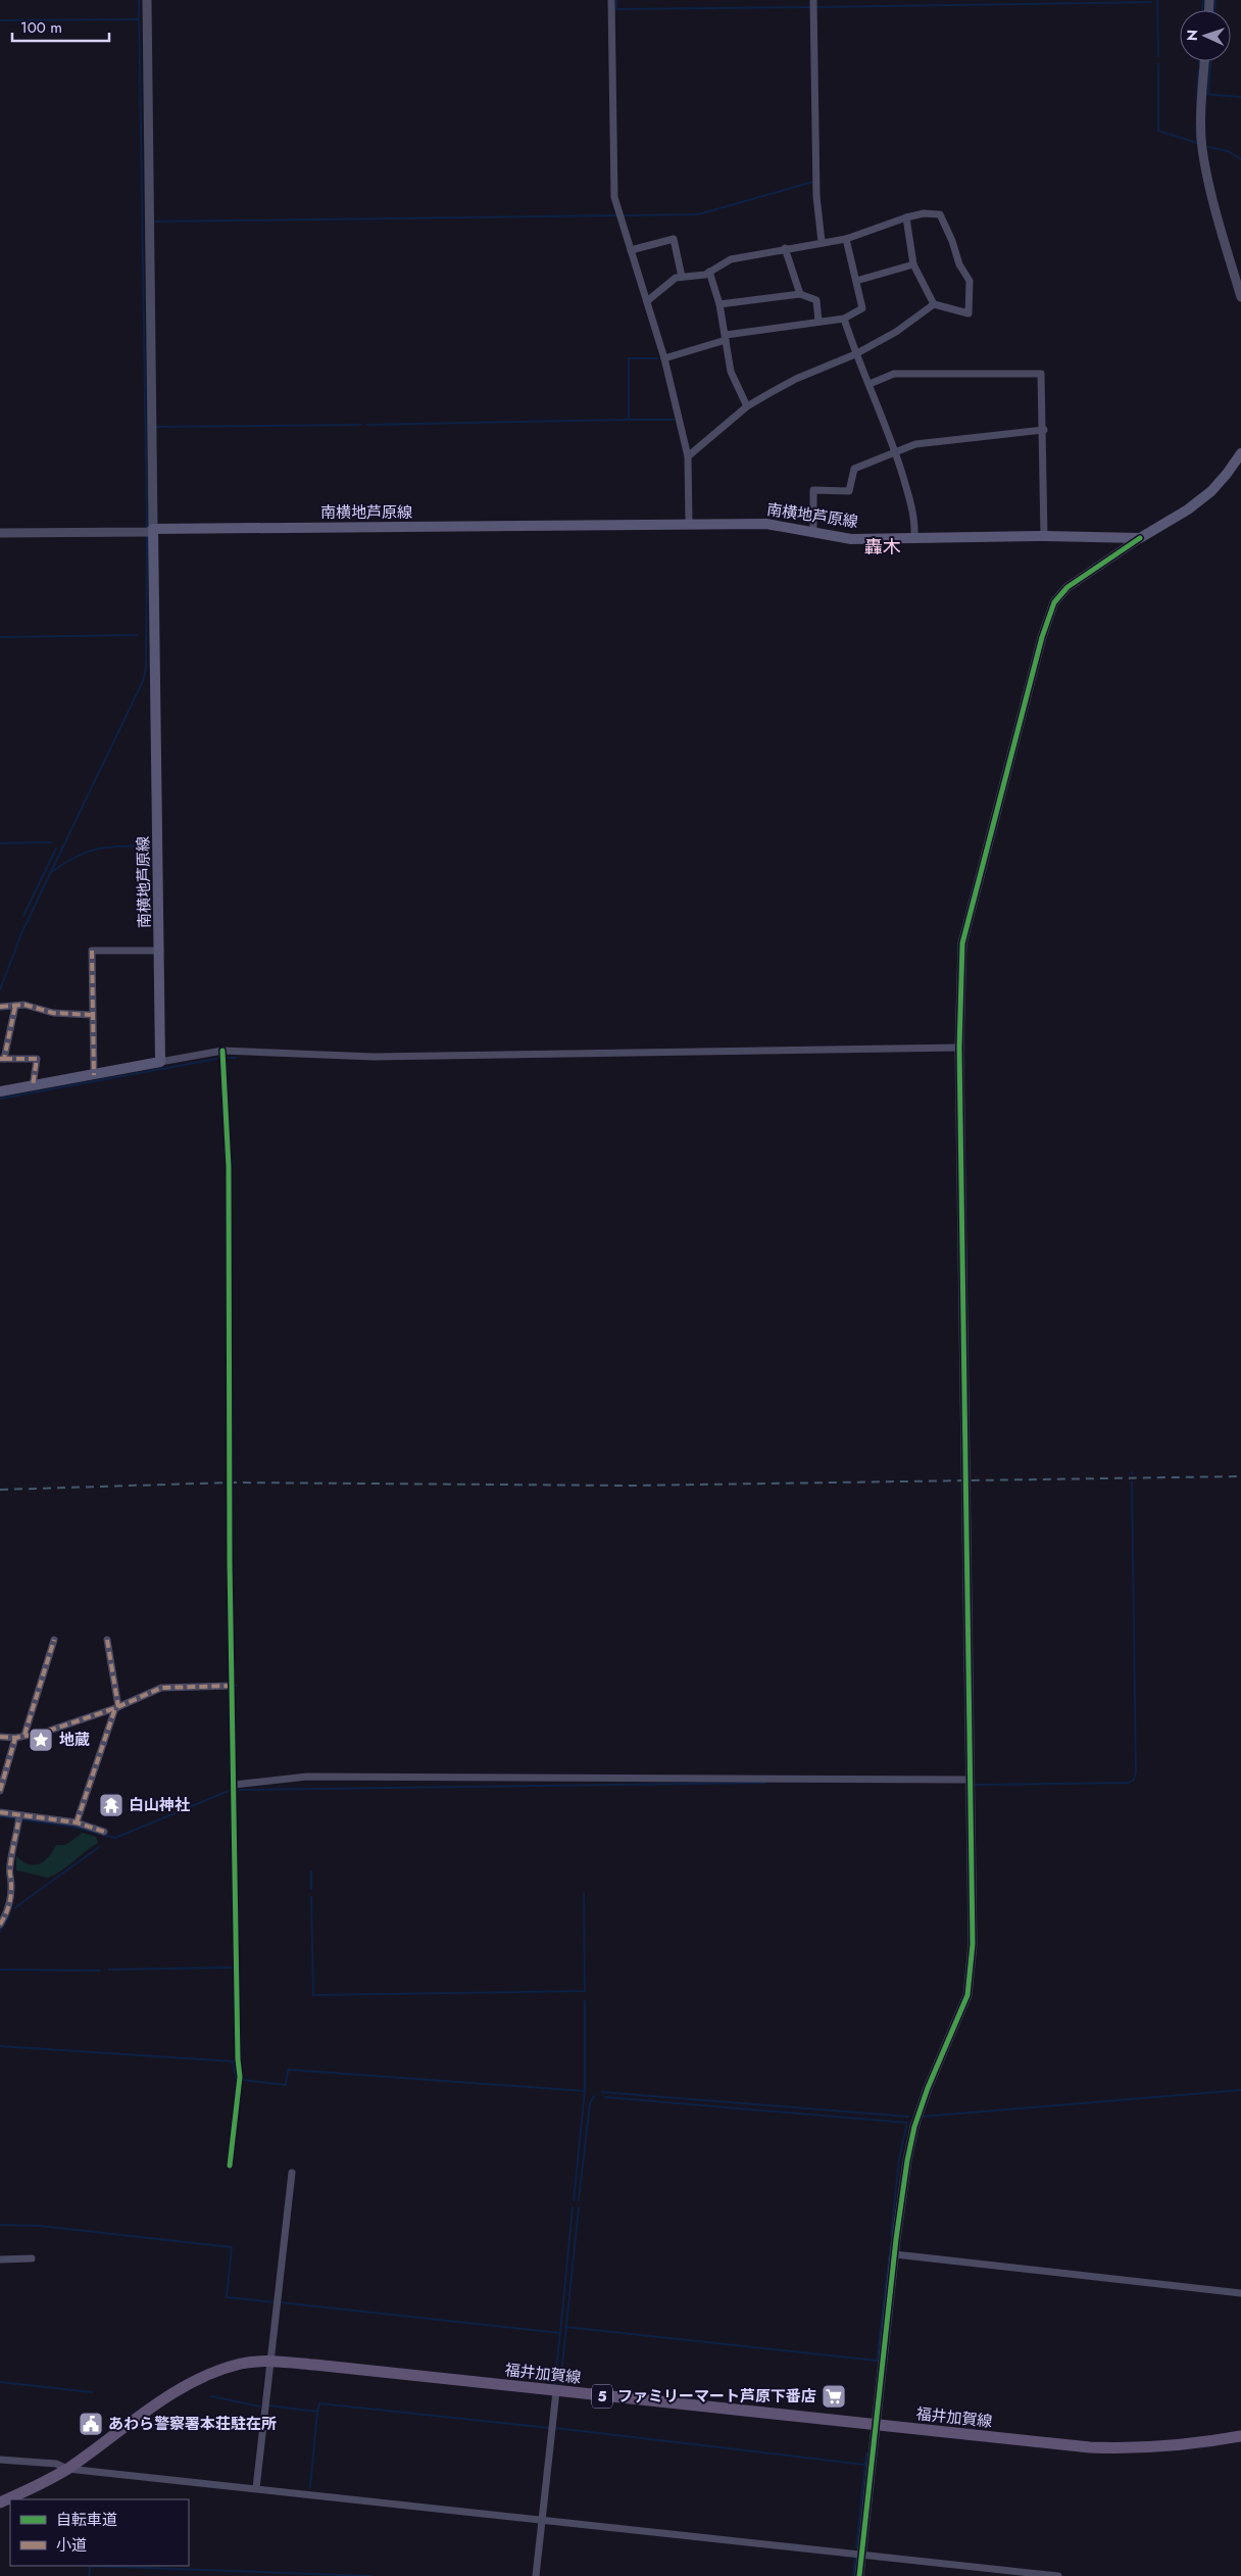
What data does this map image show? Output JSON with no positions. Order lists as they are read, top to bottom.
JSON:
{
  "streets": {
    "main road": ["南横地芦原線", "福井加賀線", "5"]
  },
  "districts": ["轟木"],
  "places": {
    "place": ["地蔵"],
    "temple": ["白山神社"],
    "supermarket": ["ファミリーマート芦原下番店"],
    "public building": ["あわら警察署本荘駐在所"]
  },
  "legend": ["自転車道", "小道"],
  "scale_bar": "100 m",
  "north": "left"
}
